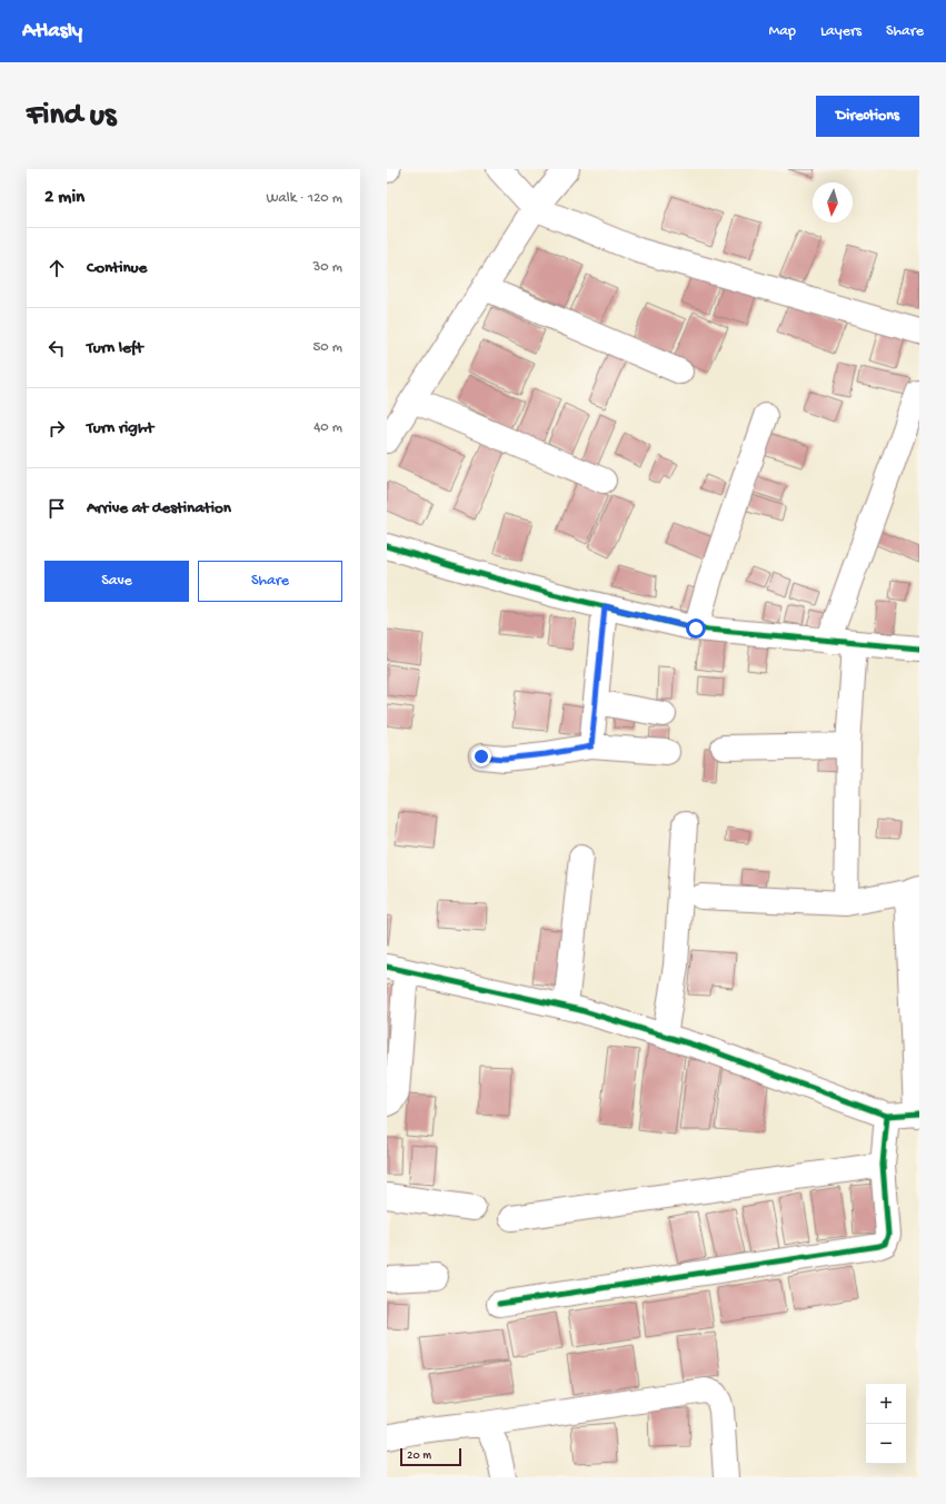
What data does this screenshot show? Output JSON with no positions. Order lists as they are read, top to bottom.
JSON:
{
  "scale_bar": "20 m",
  "north": "bottom",
  "page": {
    "header": "Atlasly",
    "nav": ["Map", "Layers", "Share"],
    "buttons": [
      "Directions",
      ["Save", "Share"]
    ],
    "title": "Find us",
    "heading": ["2 min", "Walk · 120 m"],
    "list": [
      ["Continue", "30 m"],
      ["Turn left", "50 m"],
      ["Turn right", "40 m"],
      "Arrive at destination"
    ],
    "map_buttons": ["+", "−"],
    "scale": "20 m"
  }
}
